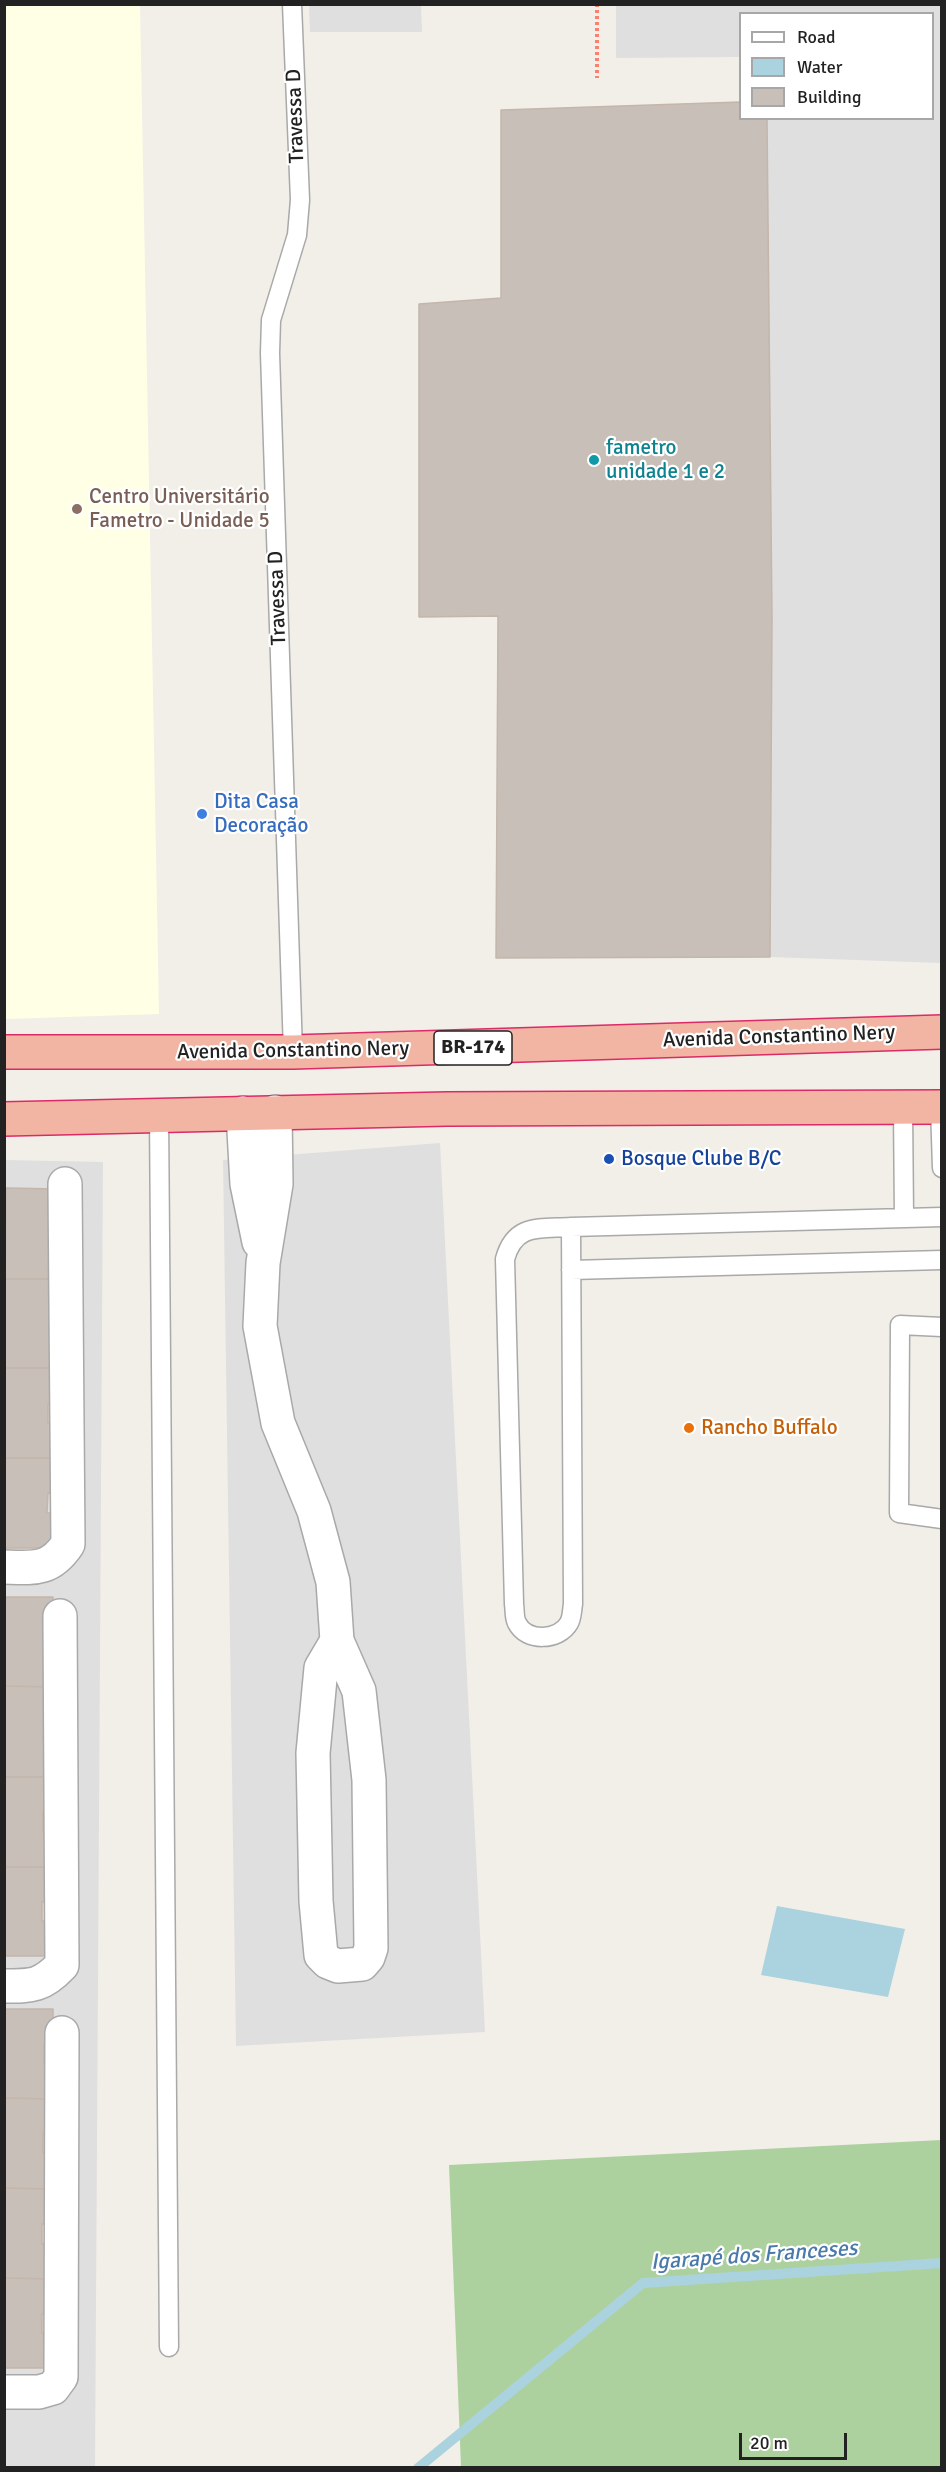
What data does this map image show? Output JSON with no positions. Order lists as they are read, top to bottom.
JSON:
{
  "streets": {
    "highway": ["Avenida Constantino Nery", "BR-174"],
    "lane": ["Travessa D"]
  },
  "crossings": [
    ["Travessa D", "Avenida Constantino Nery"]
  ],
  "water": ["Igarapé dos Franceses"],
  "places": [
    "fametro unidade 1 e 2",
    "Centro Universitário Fametro - Unidade 5",
    "Dita Casa Decoração",
    "Bosque Clube B/C",
    "Rancho Buffalo"
  ],
  "legend": ["Road", "Water", "Building"],
  "scale_bar": "20 m"
}
